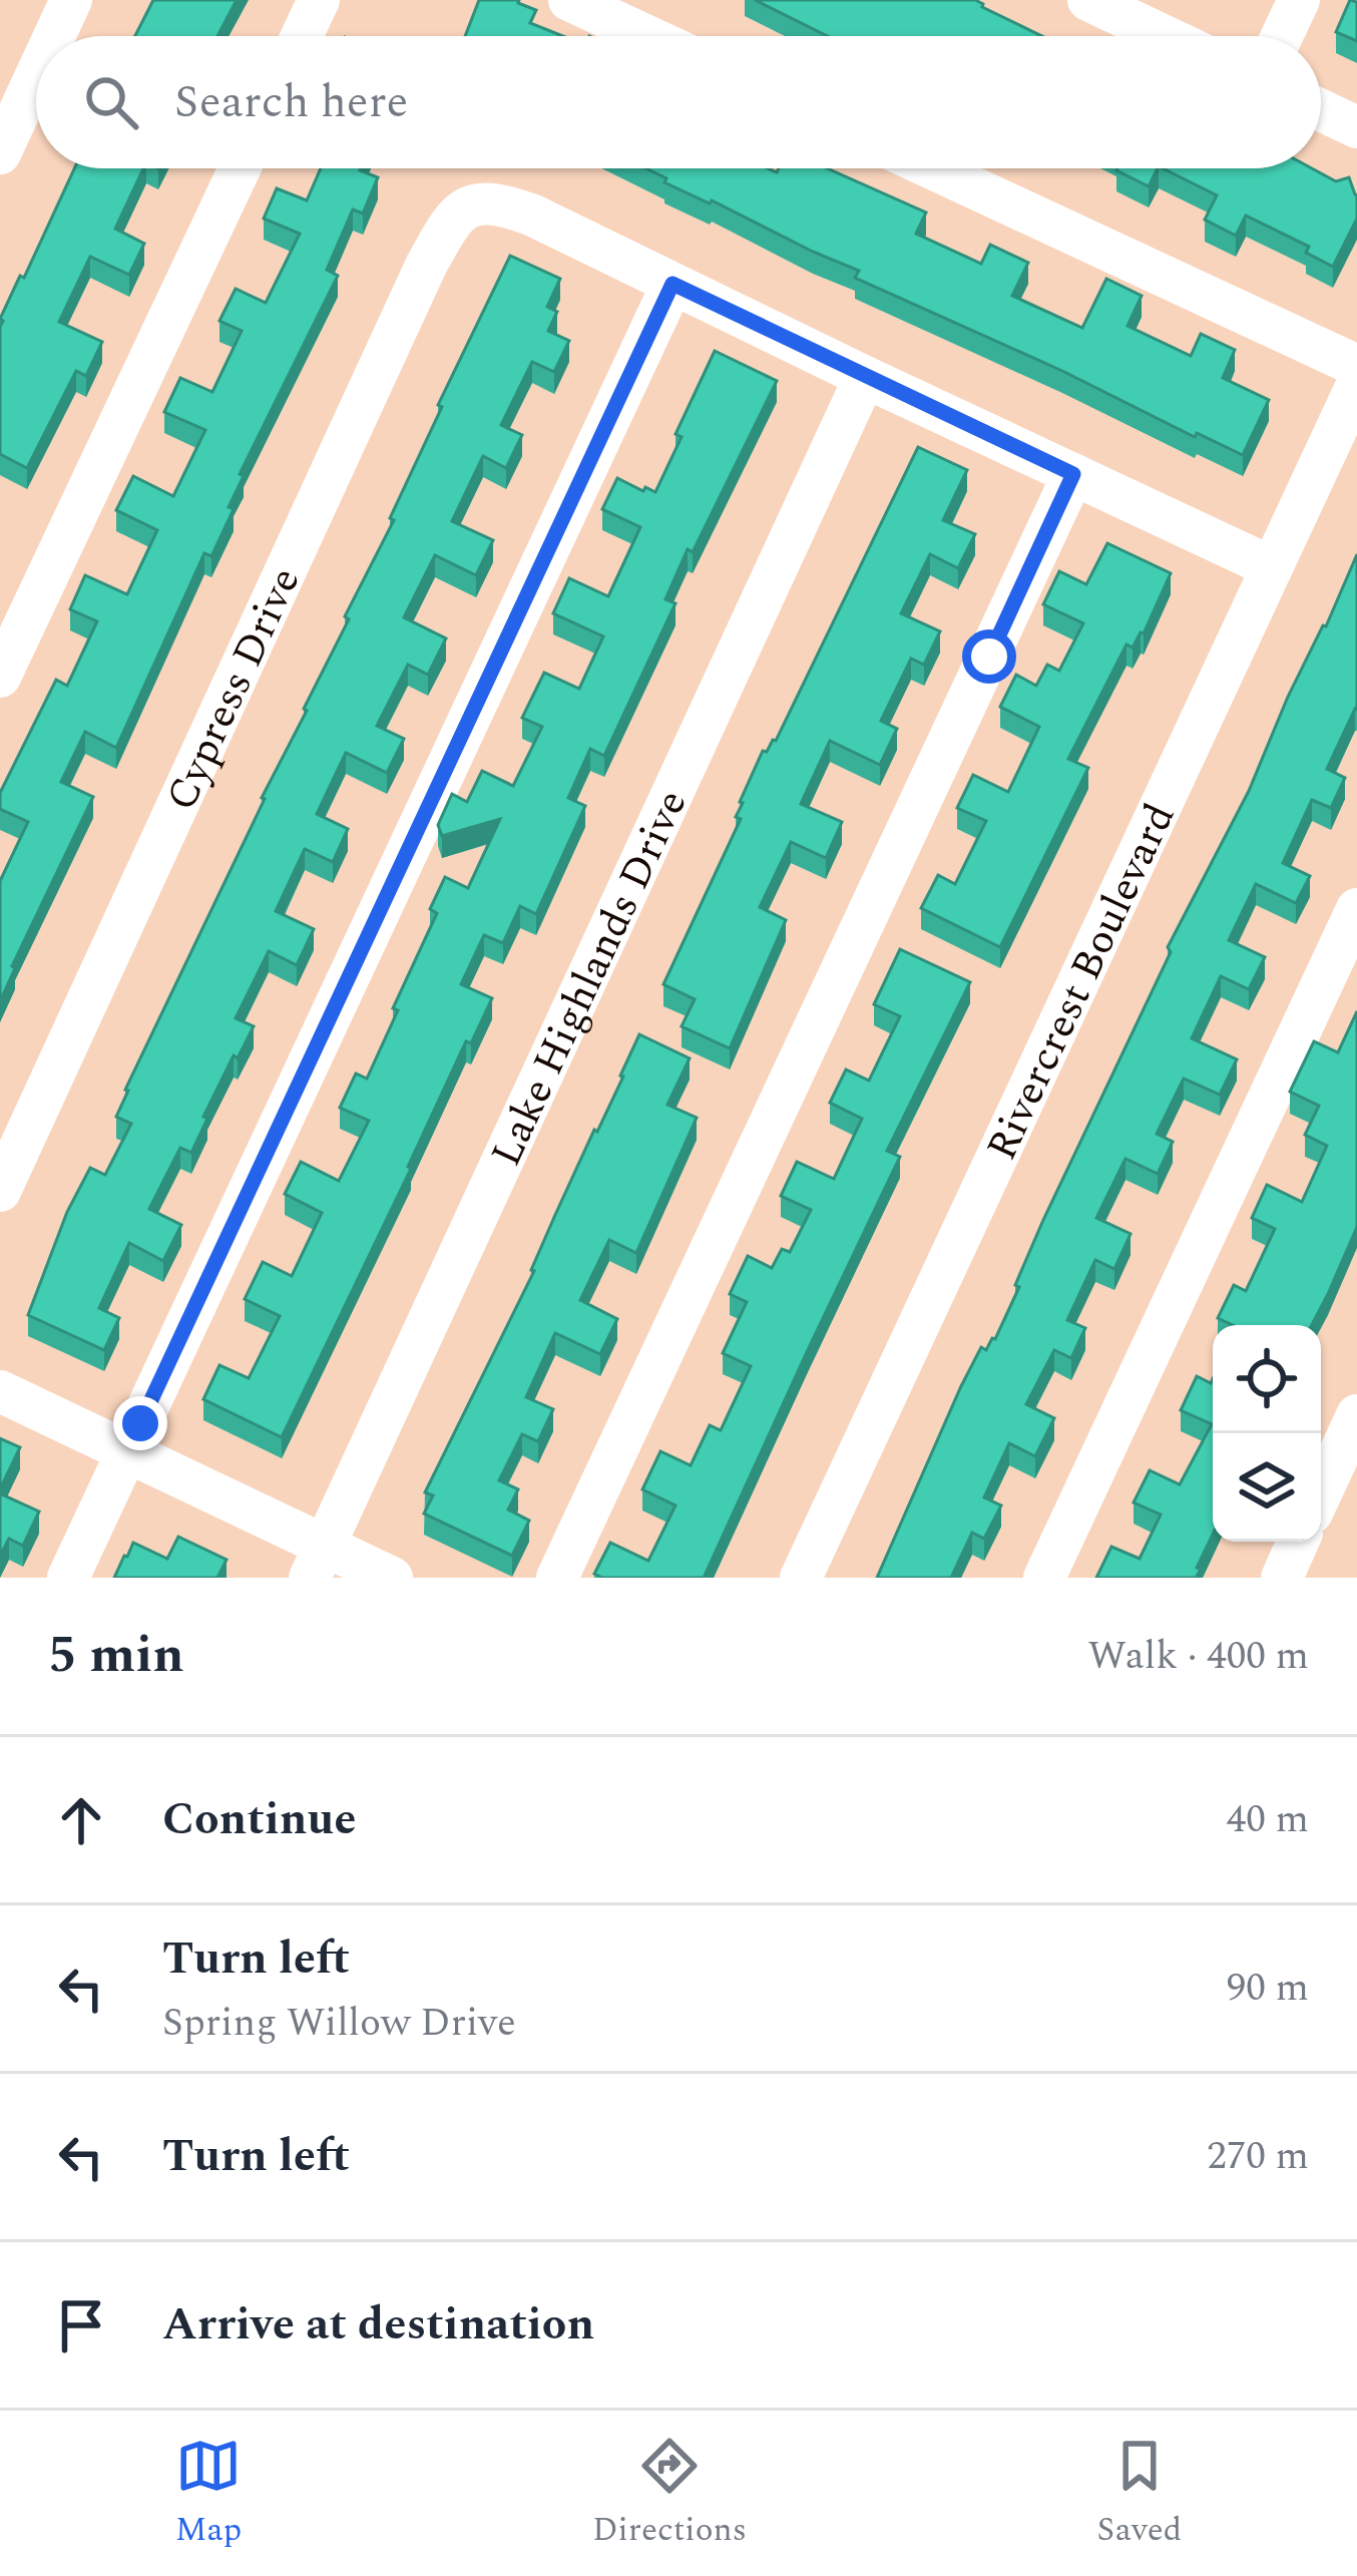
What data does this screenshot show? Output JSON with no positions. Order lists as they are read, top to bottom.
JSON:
{
  "streets": {
    "street": ["Cypress Drive", "Lake Highlands Drive", "Rivercrest Boulevard"]
  },
  "page": {
    "search": "Search here",
    "heading": ["5 min", "Walk · 400 m"],
    "list": [
      ["Continue", "40 m"],
      ["Turn left", "Spring Willow Drive", "90 m"],
      ["Turn left", "270 m"],
      "Arrive at destination"
    ],
    "nav": ["Map", "Directions", "Saved"]
  }
}
